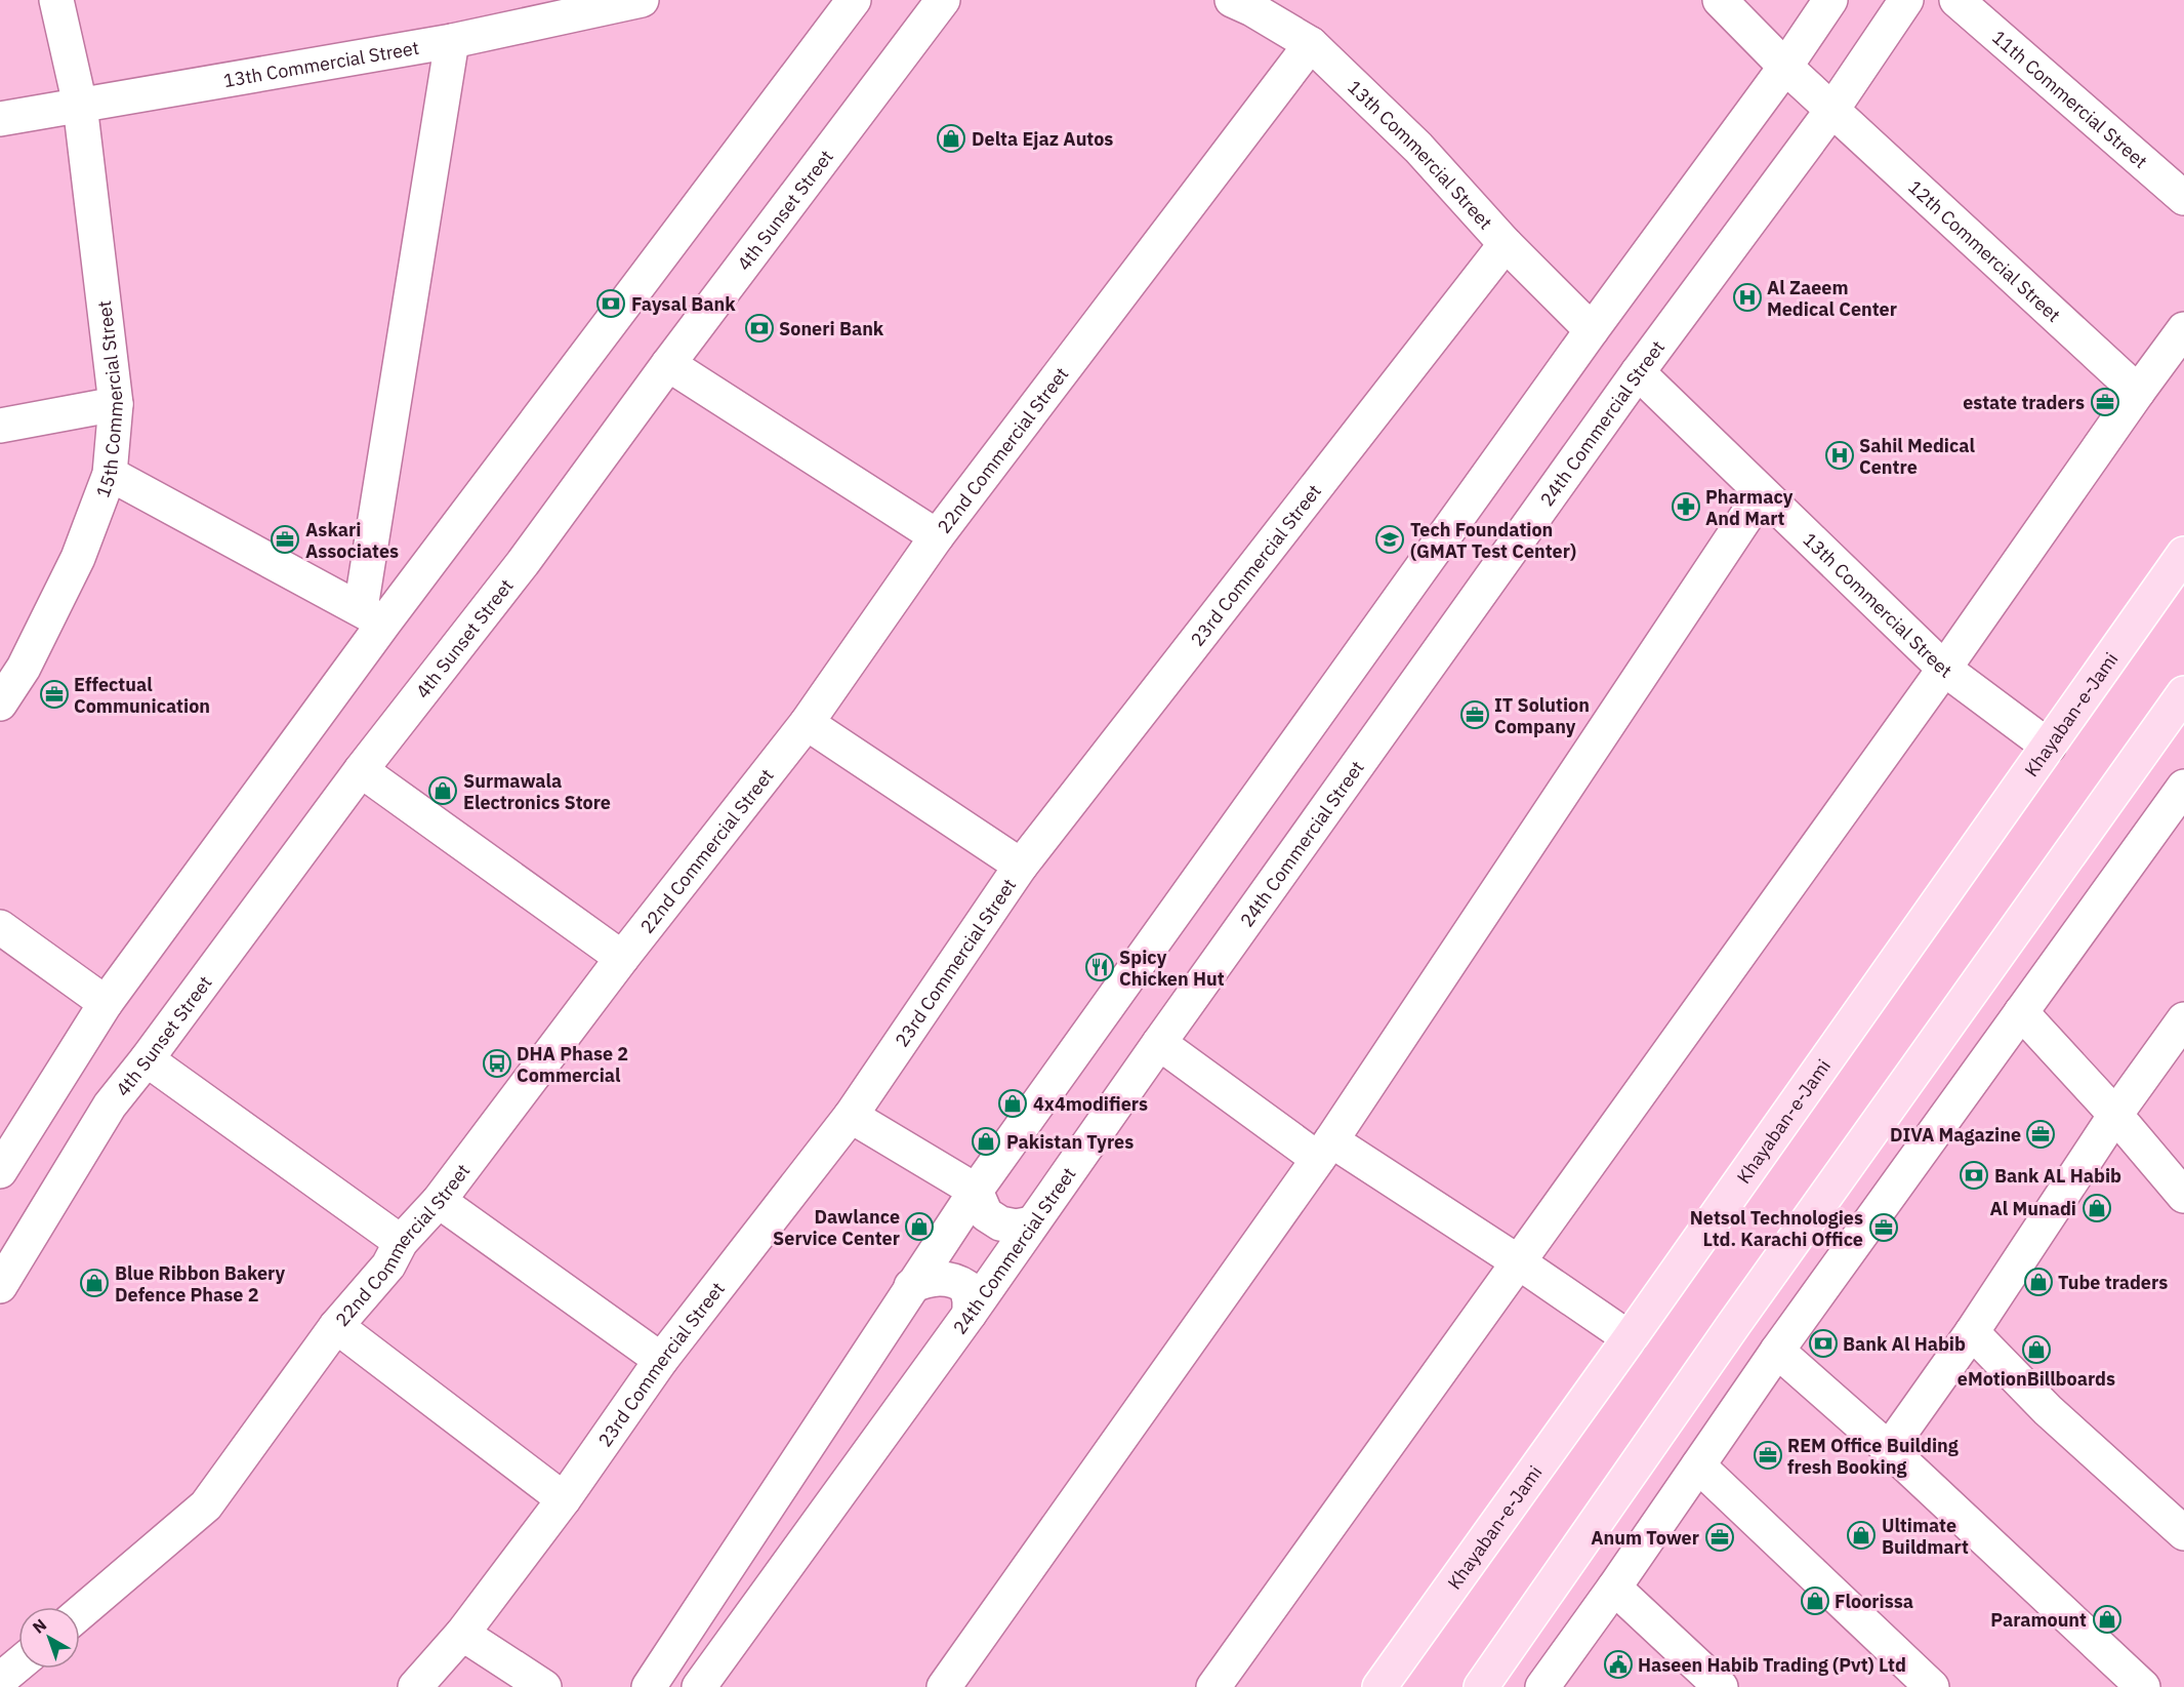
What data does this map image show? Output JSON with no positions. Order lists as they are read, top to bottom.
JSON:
{
  "streets": {
    "main road": ["Khayaban-e-Jami"],
    "street": [
      "13th Commercial Street",
      "11th Commercial Street",
      "4th Sunset Street",
      "12th Commercial Street",
      "15th Commercial Street",
      "24th Commercial Street",
      "22nd Commercial Street",
      "23rd Commercial Street"
    ]
  },
  "crossings": [
    ["13th Commercial Street", "15th Commercial Street"],
    ["13th Commercial Street", "24th Commercial Street"],
    ["13th Commercial Street", "22nd Commercial Street"],
    ["13th Commercial Street", "23rd Commercial Street"],
    ["13th Commercial Street", "Khayaban-e-Jami"],
    ["12th Commercial Street", "24th Commercial Street"]
  ],
  "places": {
    "shop": [
      "Delta Ejaz Autos",
      "Surmawala Electronics Store",
      "4x4modifiers",
      "Pakistan Tyres",
      "Al Munadi",
      "Dawlance Service Center",
      "Tube traders",
      "Blue Ribbon Bakery Defence Phase 2",
      "eMotionBillboards",
      "Ultimate Buildmart",
      "Floorissa",
      "Paramount"
    ],
    "hospital": ["Al Zaeem Medical Center", "Sahil Medical Centre"],
    "bank": [
      "Faysal Bank",
      "Soneri Bank",
      "Bank AL Habib",
      "Bank Al Habib"
    ],
    "office": [
      "estate traders",
      "Askari Associates",
      "Effectual Communication",
      "IT Solution Company",
      "DIVA Magazine",
      "Netsol Technologies Ltd. Karachi Office",
      "REM Office Building fresh Booking",
      "Anum Tower"
    ],
    "pharmacy": ["Pharmacy And Mart"],
    "school or university": ["Tech Foundation (GMAT Test Center)"],
    "restaurant": ["Spicy Chicken Hut"],
    "bus stop": ["DHA Phase 2 Commercial"],
    "public building": ["Haseen Habib Trading (Pvt) Ltd"]
  },
  "north": "top left"
}
